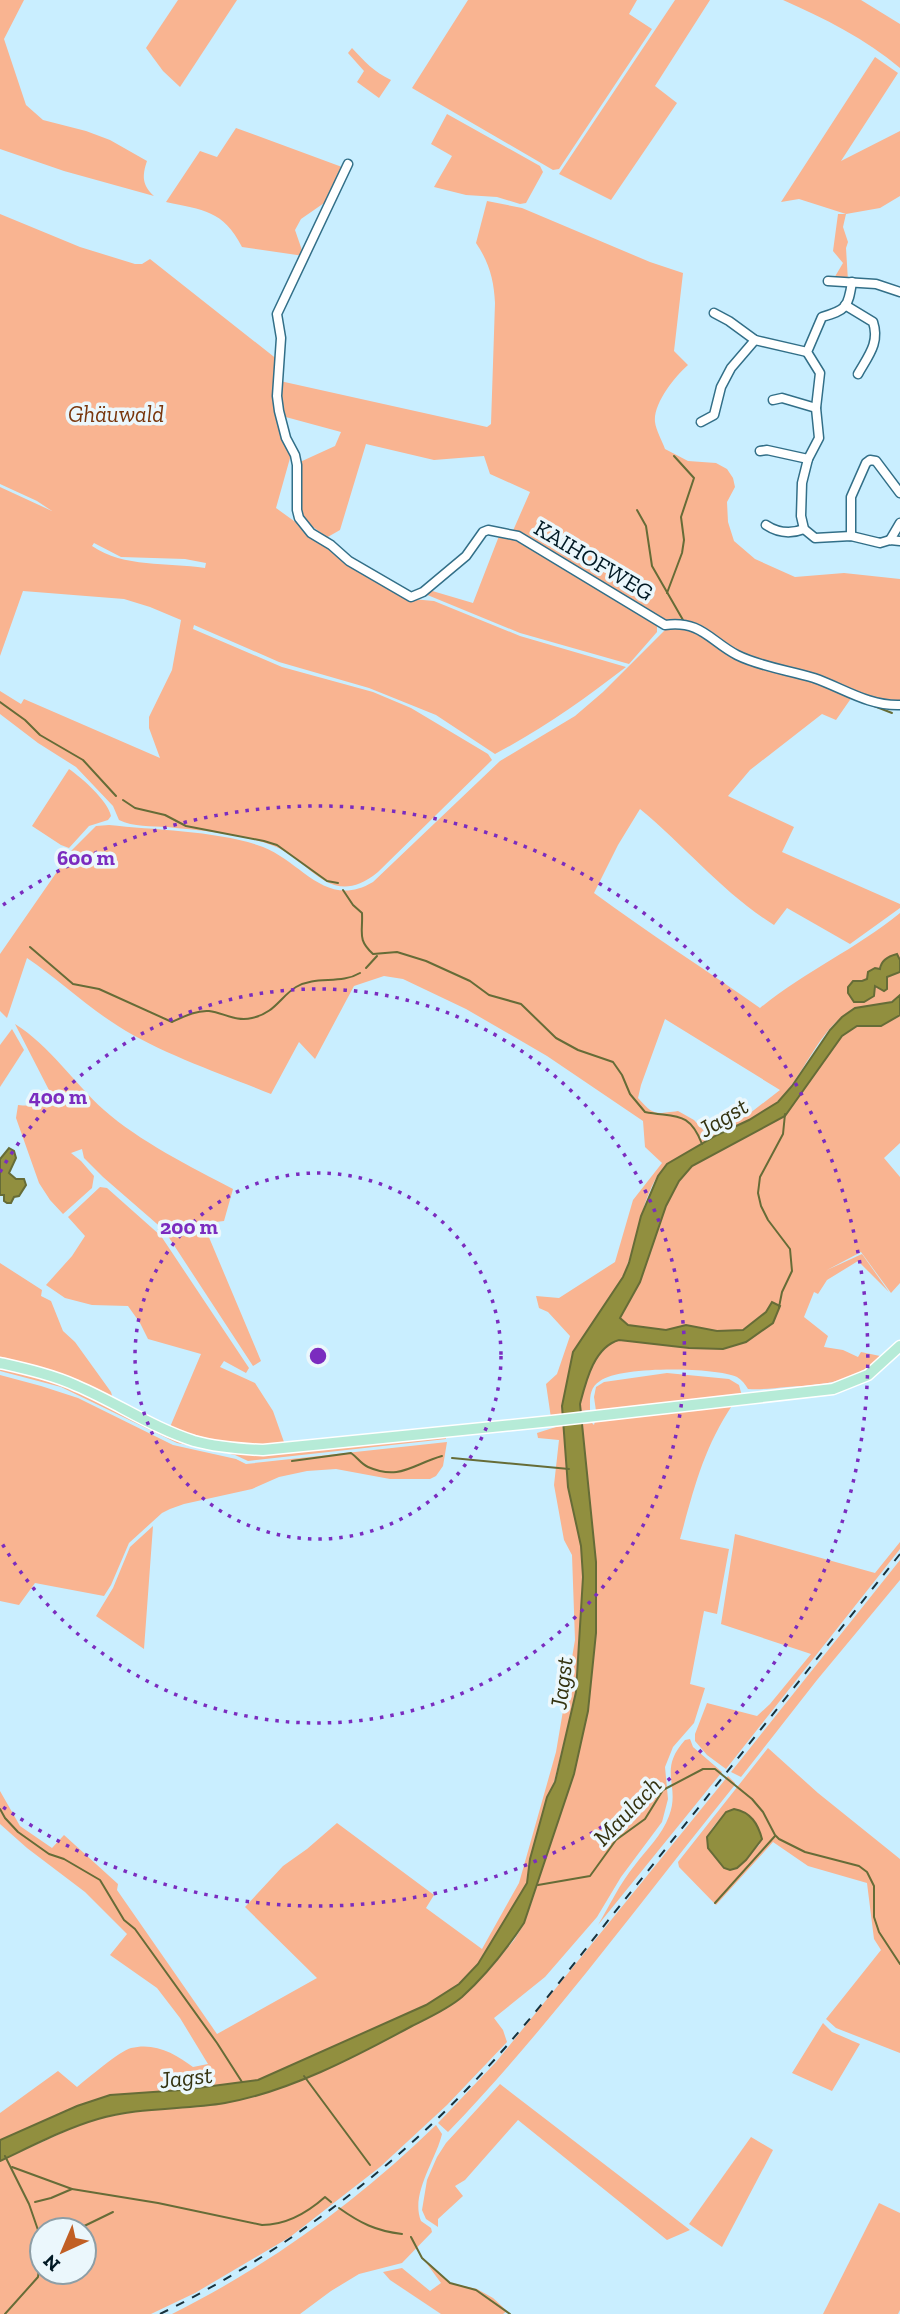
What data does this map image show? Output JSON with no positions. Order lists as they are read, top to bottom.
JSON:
{
  "streets": {
    "street": ["KAIHOFWEG"]
  },
  "water": ["Jagst", "Maulach"],
  "parks": ["Ghäuwald"],
  "north": "bottom left",
  "rings": ["600 m", "400 m", "200 m"]
}
